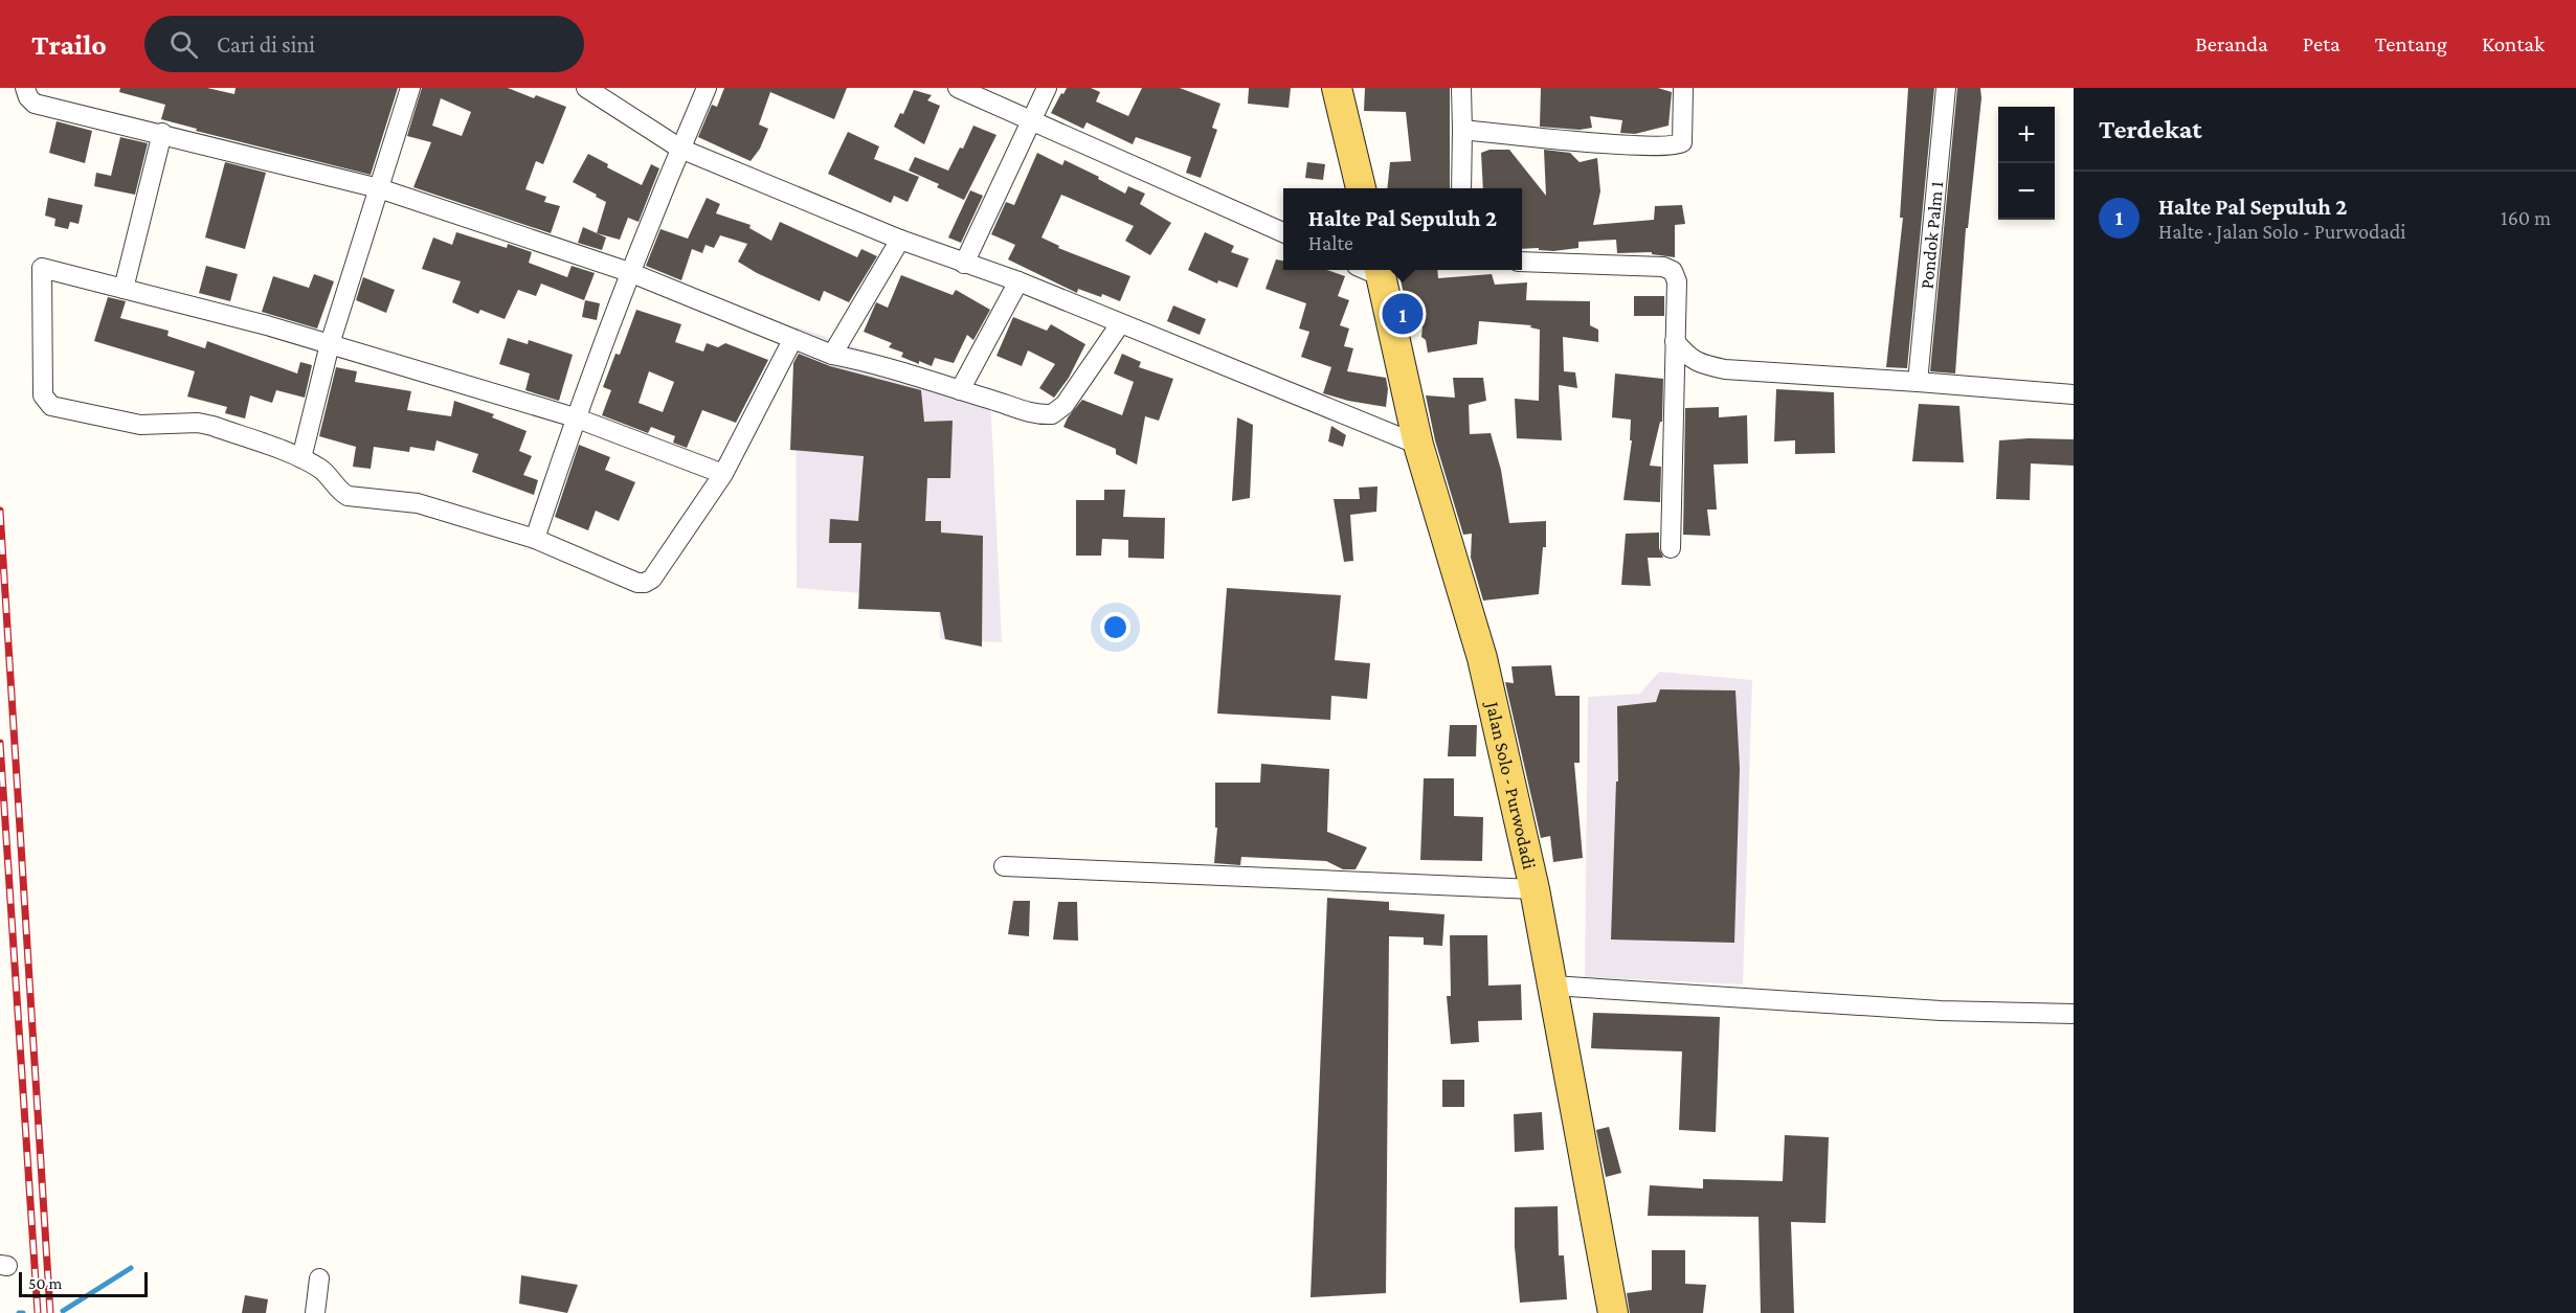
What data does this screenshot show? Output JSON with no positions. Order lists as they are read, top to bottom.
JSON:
{
  "streets": {
    "main road": ["Jalan Solo - Purwodadi"],
    "street": ["Pondok Palm 1"]
  },
  "scale_bar": "50 m",
  "page": {
    "header": "Trailo",
    "search": "Cari di sini",
    "nav": [
      "Beranda",
      "Peta",
      "Tentang",
      "Kontak"
    ],
    "heading": "Terdekat",
    "map_buttons": ["+", "−"],
    "list": [
      {
        "mark": "1",
        "name": "Halte Pal Sepuluh 2",
        "note": "Halte · Jalan Solo - Purwodadi",
        "value": "160 m"
      }
    ],
    "popup": ["Halte Pal Sepuluh 2", "Halte"],
    "pins": "1",
    "scale": "50 m"
  }
}
